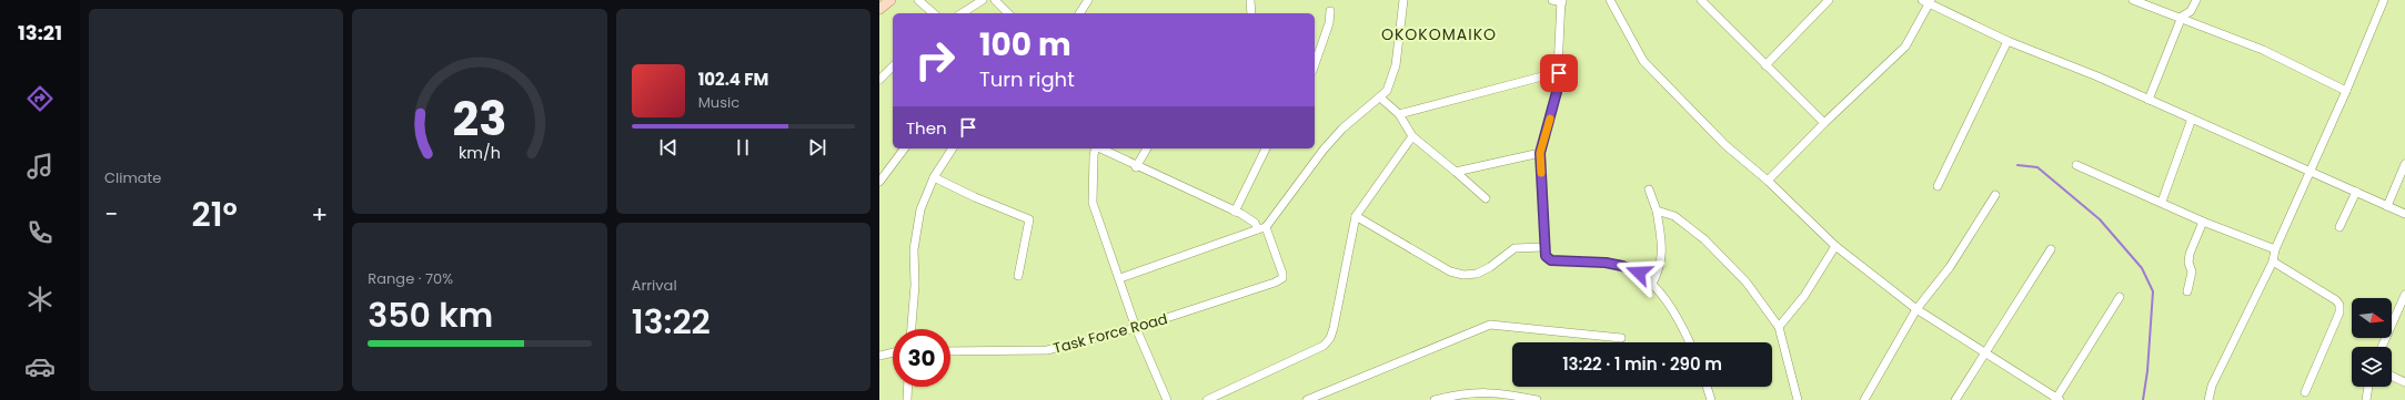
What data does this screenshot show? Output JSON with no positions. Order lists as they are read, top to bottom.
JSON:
{
  "streets": {
    "street": ["Task Force Road"]
  },
  "districts": ["OKOKOMAIKO"],
  "north": "right",
  "page": {
    "tabs": "13:21",
    "tile": [
      "Climate",
      ["Range · 70%", "350 km"],
      ["Arrival", "13:22"]
    ],
    "turn": ["100 m", "Turn right"],
    "song": ["102.4 FM", "Music"],
    "then": "Then",
    "heat": ["−", "21°", "+"],
    "limit": "30",
    "trip": "13:22 · 1 min · 290 m",
    "gauge": ["23", "km/h"]
  }
}
